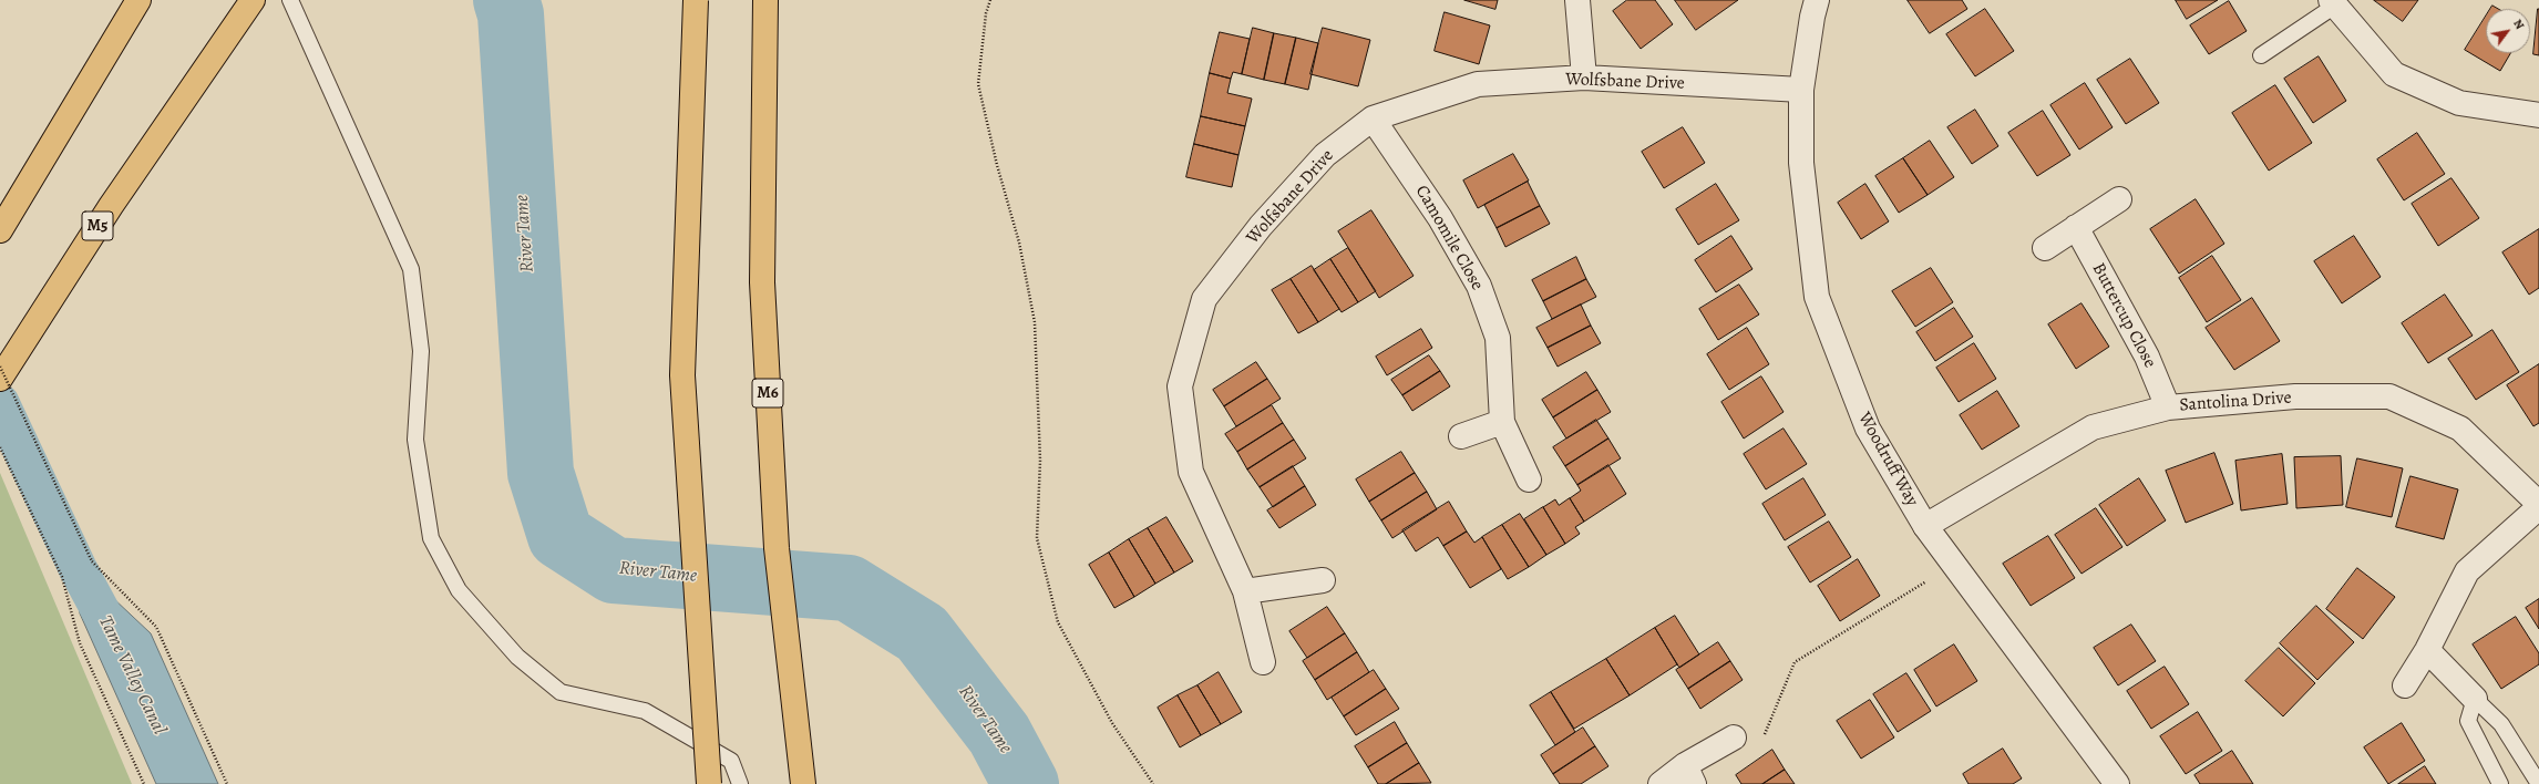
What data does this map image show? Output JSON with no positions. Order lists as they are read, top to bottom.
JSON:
{
  "streets": {
    "highway": ["M5", "M6"],
    "street": [
      "Wolfsbane Drive",
      "Camomile Close",
      "Buttercup Close",
      "Santolina Drive",
      "Woodruff Way"
    ]
  },
  "crossings": [
    ["Wolfsbane Drive", "Camomile Close"],
    ["Wolfsbane Drive", "Woodruff Way"],
    ["Buttercup Close", "Santolina Drive"],
    ["Santolina Drive", "Woodruff Way"]
  ],
  "water": ["River Tame", "Tame Valley Canal"],
  "north": "top right"
}
